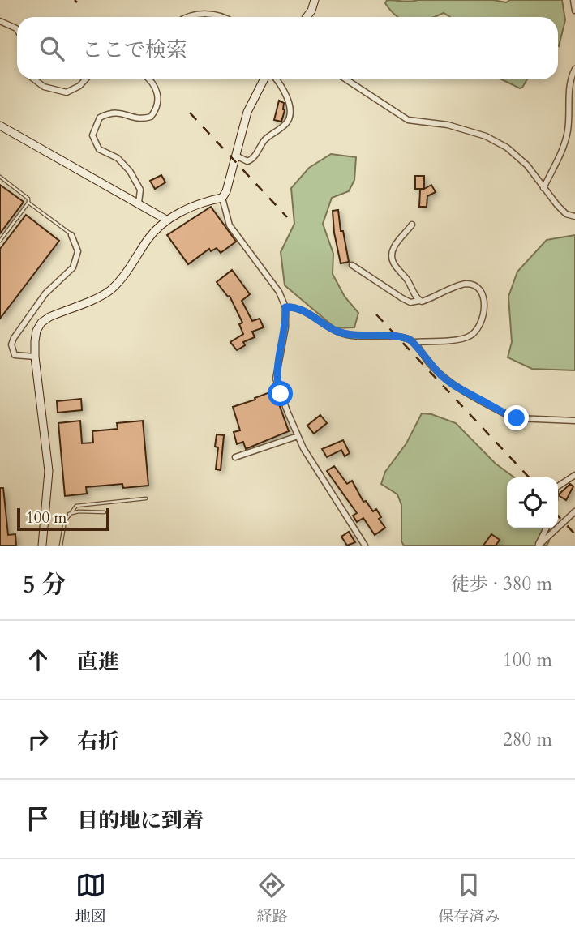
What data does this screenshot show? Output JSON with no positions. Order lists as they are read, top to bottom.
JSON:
{
  "scale_bar": "100 m",
  "page": {
    "search": "ここで検索",
    "scale": "100 m",
    "heading": ["5 分", "徒歩 · 380 m"],
    "list": [
      ["直進", "100 m"],
      ["右折", "280 m"],
      "目的地に到着"
    ],
    "nav": ["地図", "経路", "保存済み"]
  }
}
